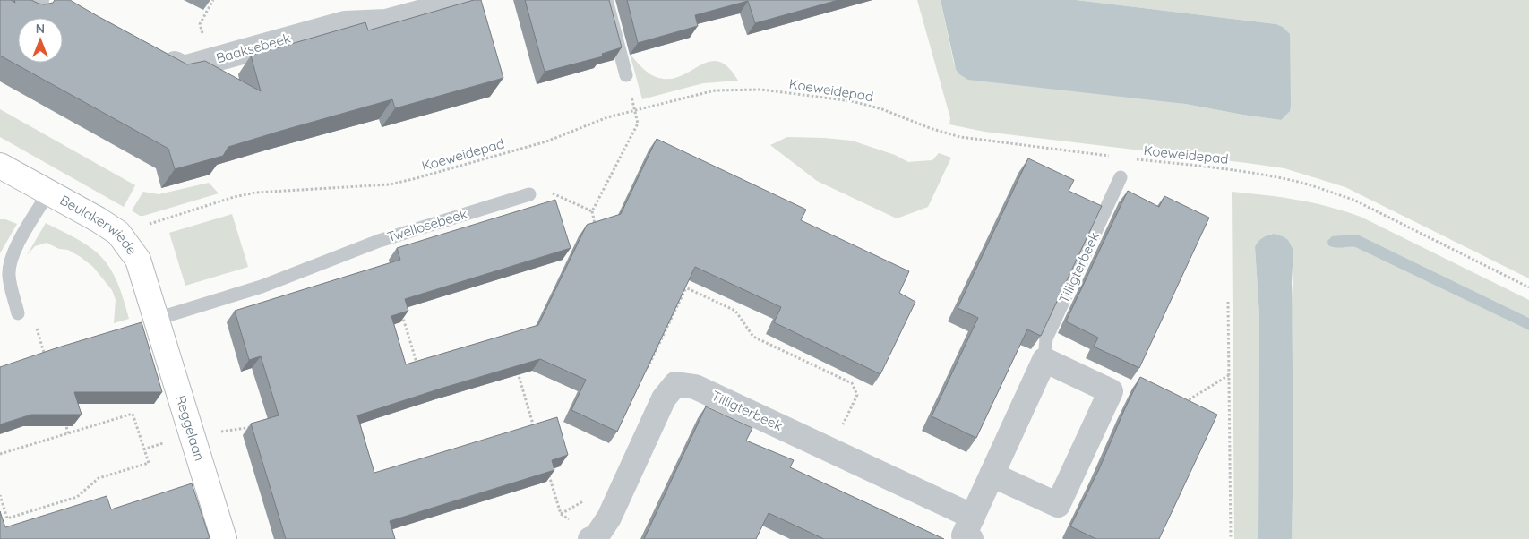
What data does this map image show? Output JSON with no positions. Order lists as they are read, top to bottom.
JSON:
{
  "streets": {
    "street": [
      "Baaksebeek",
      "Beulakerwiede",
      "Tilligterbeek",
      "Reggelaan"
    ],
    "lane": ["Twellosebeek"],
    "path": ["Koeweidepad"]
  },
  "crossings": [
    ["Koeweidepad", "Beulakerwiede"],
    ["Twellosebeek", "Beulakerwiede"],
    ["Twellosebeek", "Reggelaan"],
    ["Beulakerwiede", "Reggelaan"]
  ],
  "north": "top"
}
